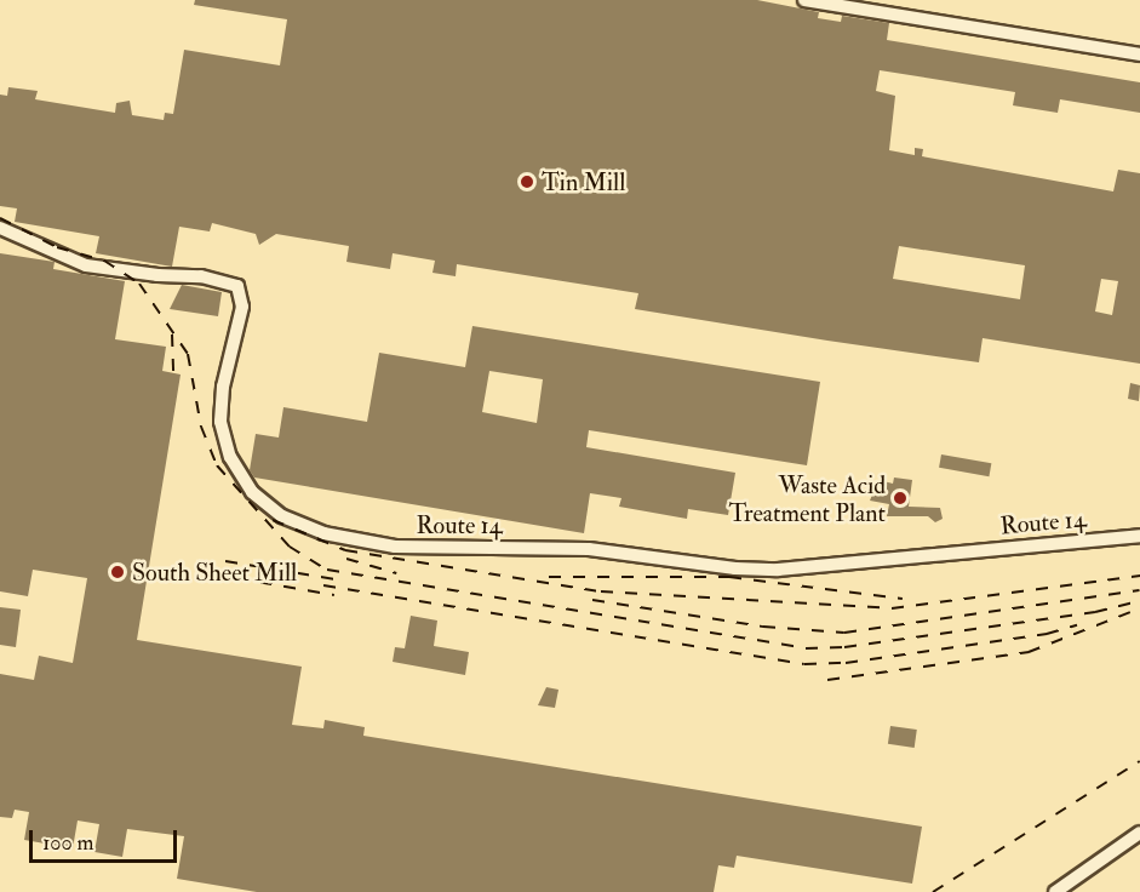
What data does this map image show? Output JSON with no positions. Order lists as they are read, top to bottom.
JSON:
{
  "streets": {
    "street": ["Route 14"]
  },
  "places": ["Tin Mill", "Waste Acid Treatment Plant", "South Sheet Mill"],
  "scale_bar": "100 m"
}
